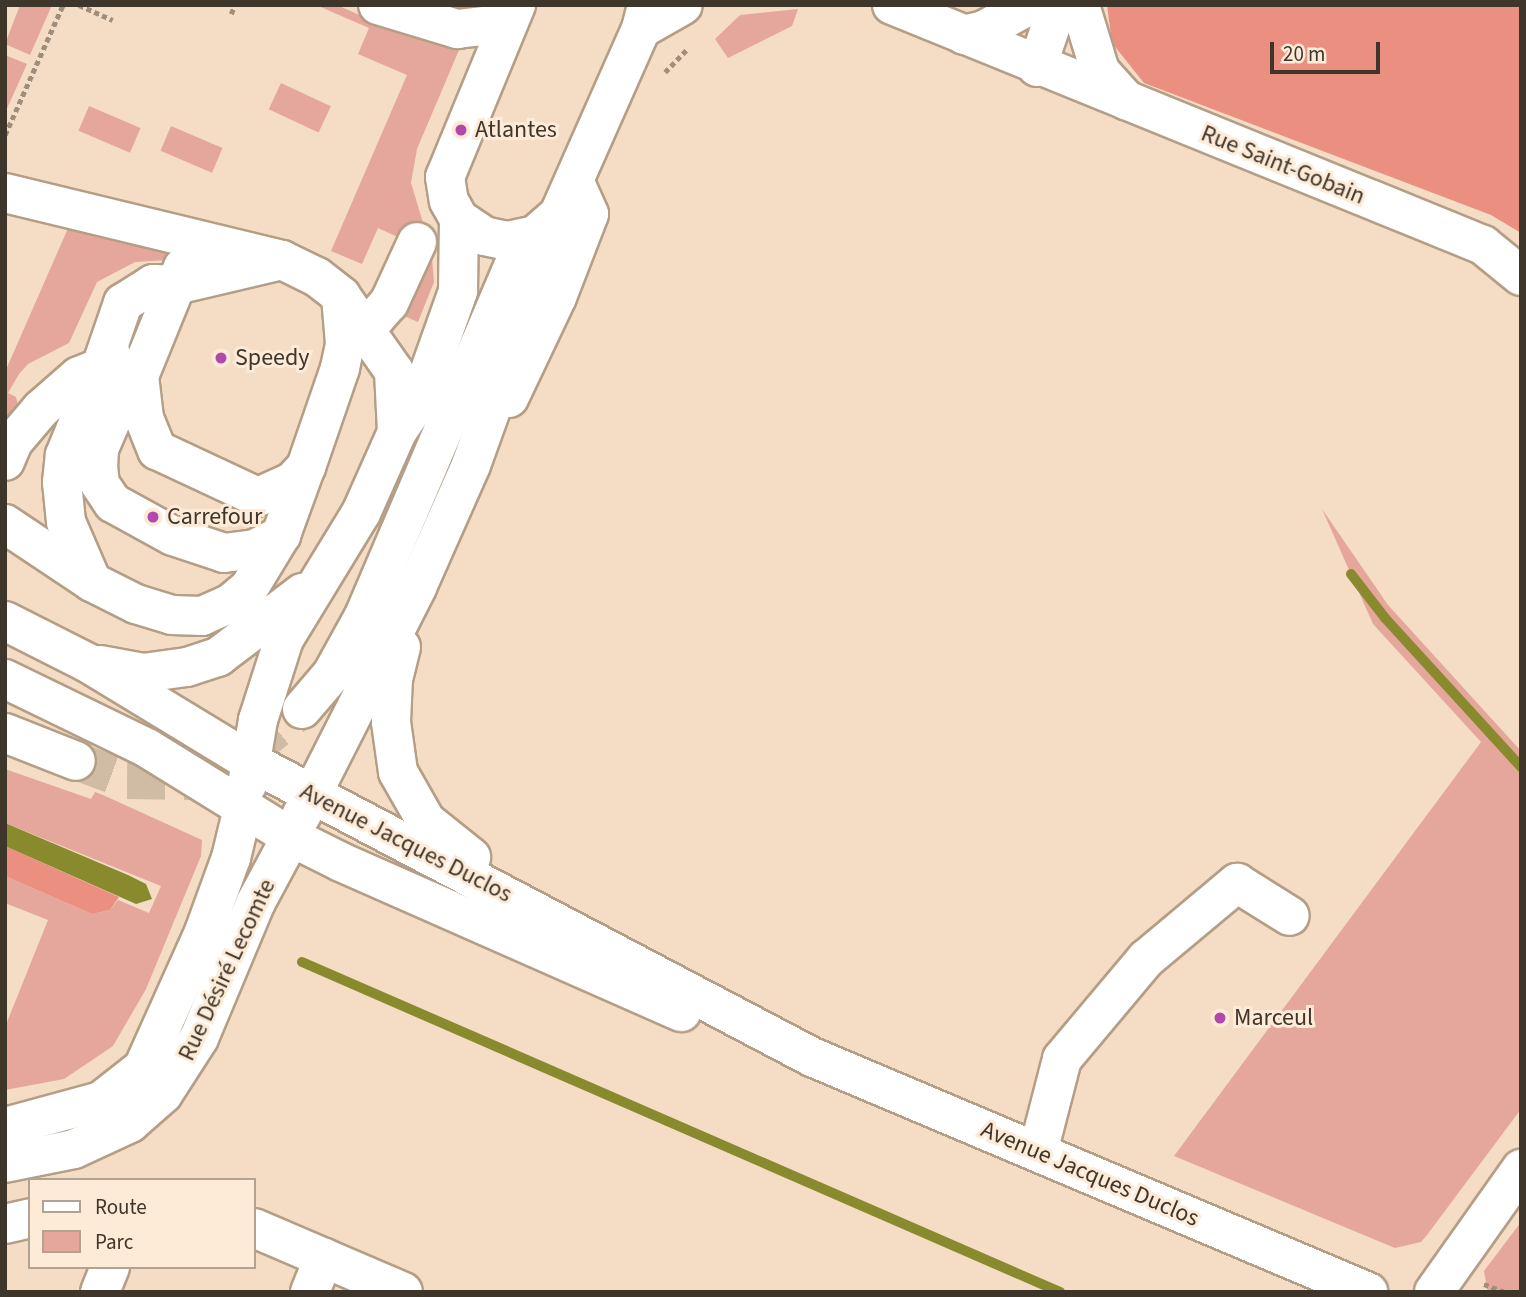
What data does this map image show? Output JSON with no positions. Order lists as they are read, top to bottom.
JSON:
{
  "streets": {
    "main road": ["Rue Saint-Gobain", "Avenue Jacques Duclos", "Rue Désiré Lecomte"]
  },
  "crossings": [
    ["Avenue Jacques Duclos", "Rue Désiré Lecomte"]
  ],
  "places": [
    "Atlantes",
    "Speedy",
    "Carrefour",
    "Marceul"
  ],
  "legend": ["Route", "Parc"],
  "scale_bar": "20 m"
}
